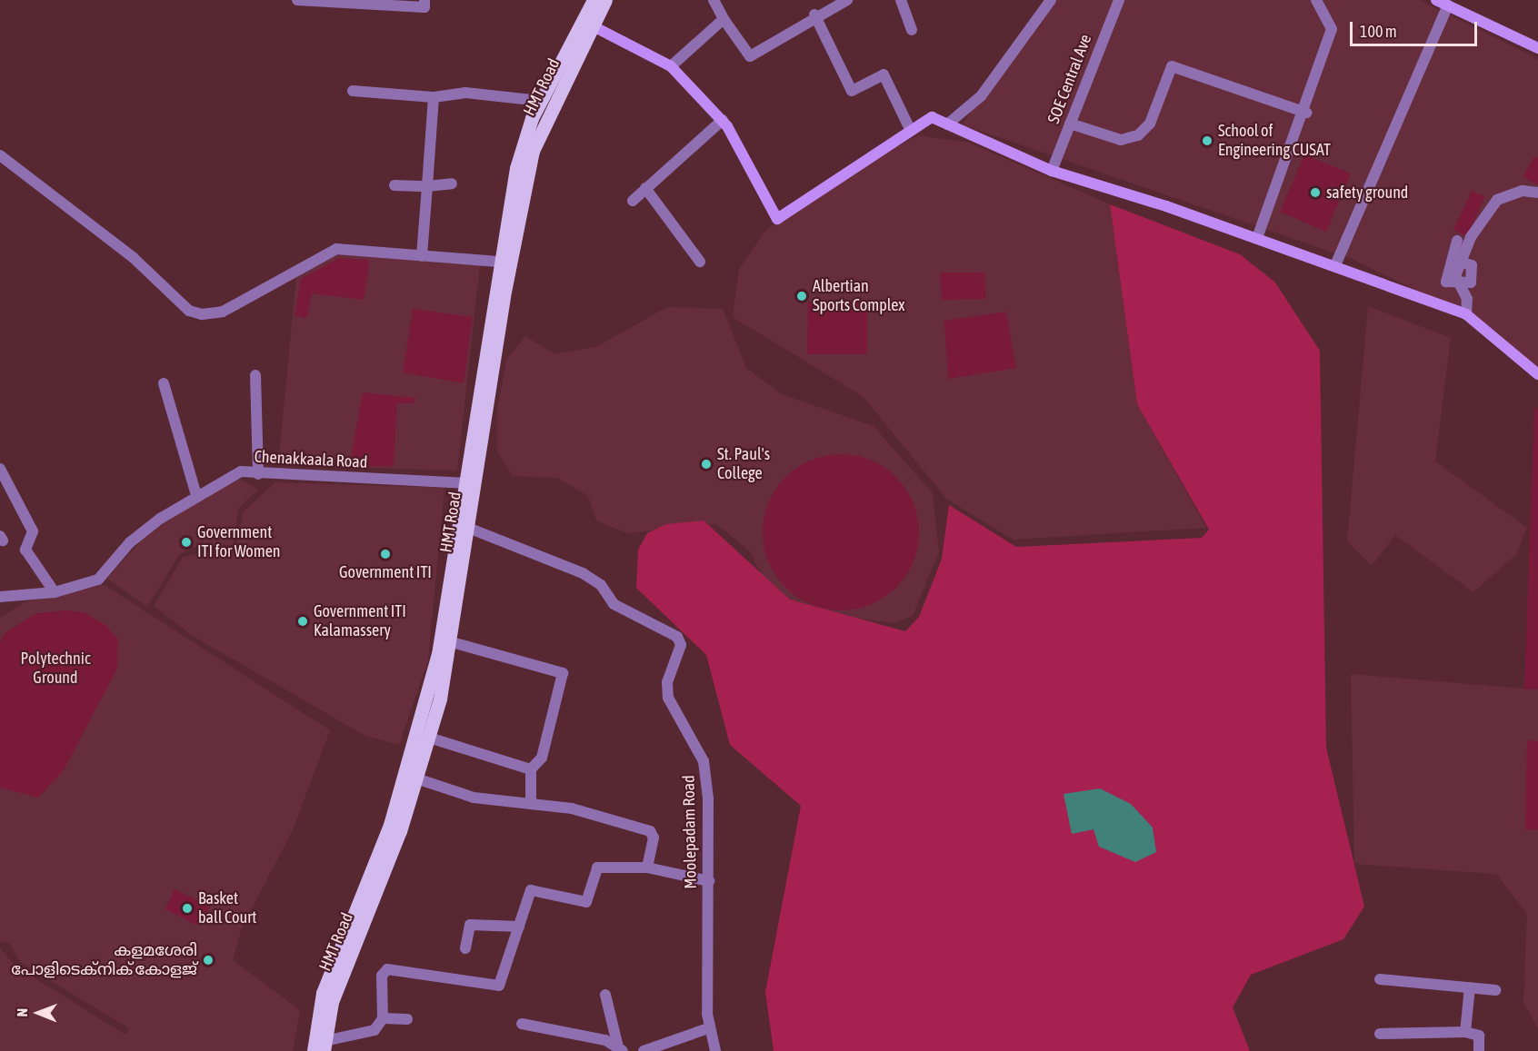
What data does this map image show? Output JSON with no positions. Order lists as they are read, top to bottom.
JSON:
{
  "streets": {
    "main road": ["HMT Road"],
    "street": ["SOE Central Ave", "Chenakkaala Road", "Moolepadam Road"]
  },
  "crossings": [
    ["HMT Road", "Chenakkaala Road"],
    ["HMT Road", "Moolepadam Road"]
  ],
  "parks": ["Polytechnic Ground"],
  "places": [
    "School of Engineering CUSAT",
    "safety ground",
    "Albertian Sports Complex",
    "St. Paul's College",
    "Government ITI for Women",
    "Government ITI",
    "Government ITI Kalamassery",
    "Basket ball Court",
    "കളമശേരി പോളിടെക്നിക് കോളജ്"
  ],
  "scale_bar": "100 m",
  "north": "left"
}
